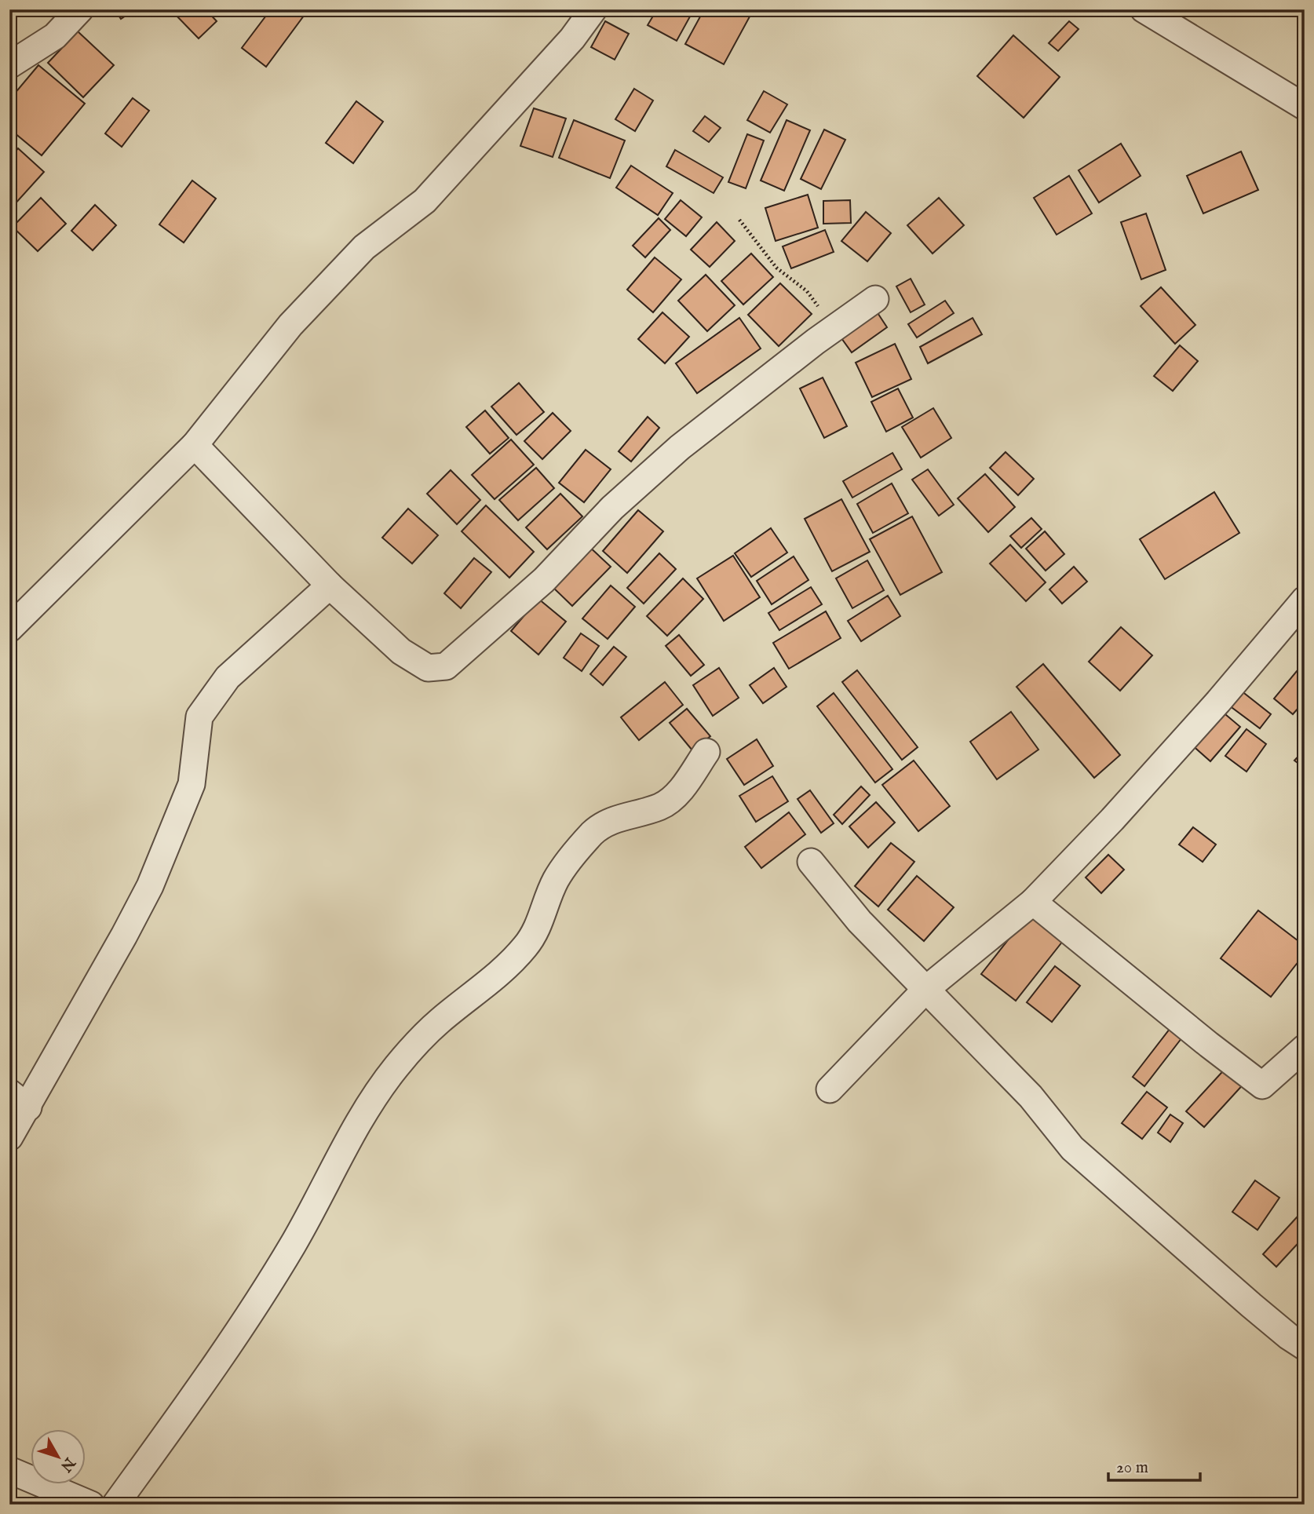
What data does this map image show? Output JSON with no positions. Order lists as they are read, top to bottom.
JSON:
{
  "scale_bar": "20 m",
  "north": "bottom right"
}
